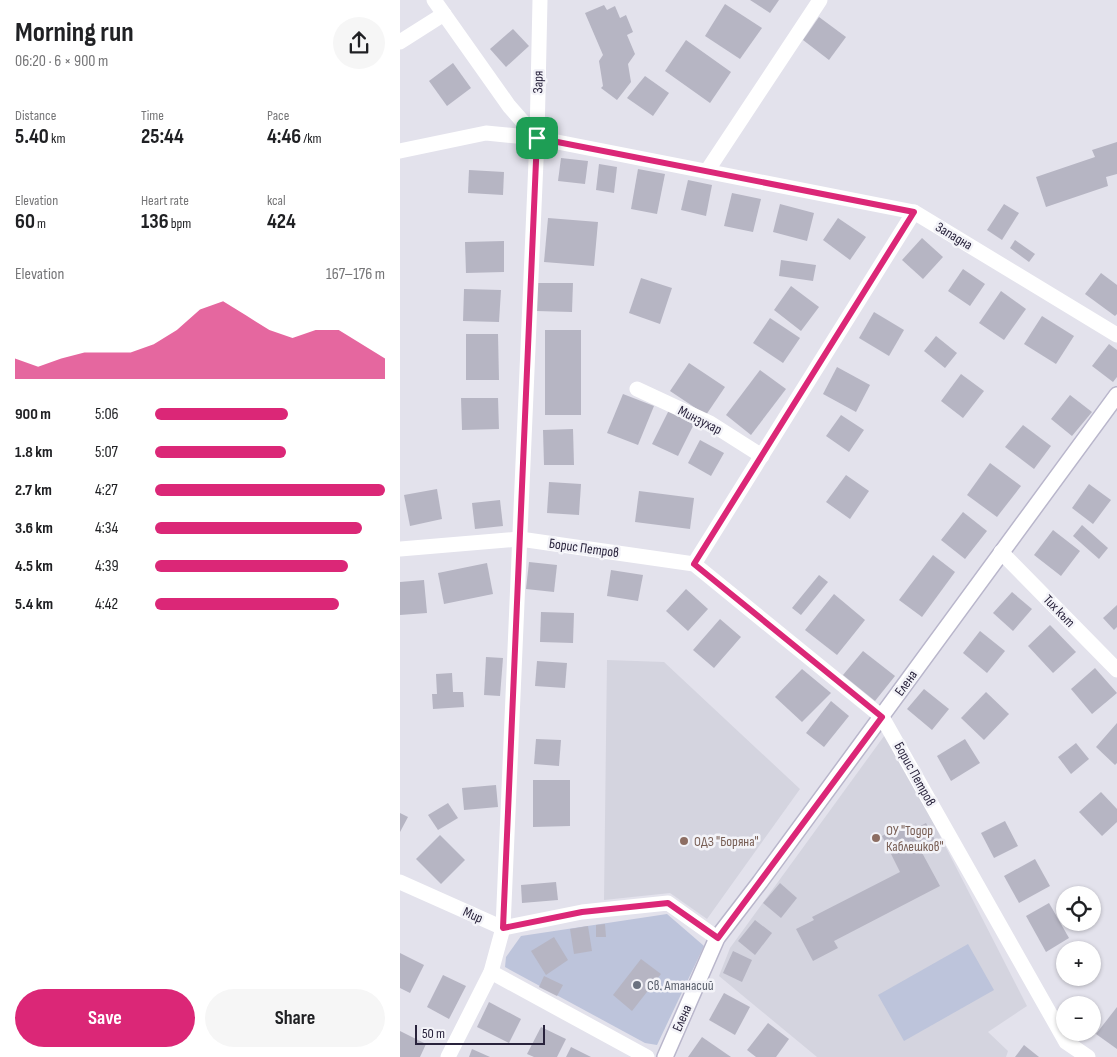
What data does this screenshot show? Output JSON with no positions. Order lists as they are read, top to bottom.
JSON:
{
  "streets": {
    "street": [
      "Заря",
      "Западна",
      "Минзухар",
      "Борис Петров",
      "Тих кът",
      "Елена",
      "Мир"
    ]
  },
  "crossings": [
    ["Заря", "Западна"],
    ["Заря", "Борис Петров"],
    ["Заря", "Мир"],
    ["Борис Петров", "Елена"],
    ["Тих кът", "Елена"]
  ],
  "places": ["ОУ \"Тодор Каблешков\"", "ОДЗ \"Боряна\"", "Св. Атанасий"],
  "scale_bar": "50 m",
  "page": {
    "heading": ["Morning run", "06:20 · 6 × 900 m"],
    "stats": [
      ["Distance", "5.40 km"],
      ["Time", "25:44"],
      ["Pace", "4:46 /km"],
      ["Elevation", "60 m"],
      ["Heart rate", "136 bpm"],
      ["kcal", "424"]
    ],
    "chart": ["Elevation", "167–176 m"],
    "list": [
      {
        "name": "900 m",
        "note": "5:06"
      },
      {
        "name": "1.8 km",
        "note": "5:07"
      },
      {
        "name": "2.7 km",
        "note": "4:27"
      },
      {
        "name": "3.6 km",
        "note": "4:34"
      },
      {
        "name": "4.5 km",
        "note": "4:39"
      },
      {
        "name": "5.4 km",
        "note": "4:42"
      }
    ],
    "map_buttons": ["+", "−"],
    "buttons": ["Save", "Share"],
    "scale": "50 m"
  }
}
